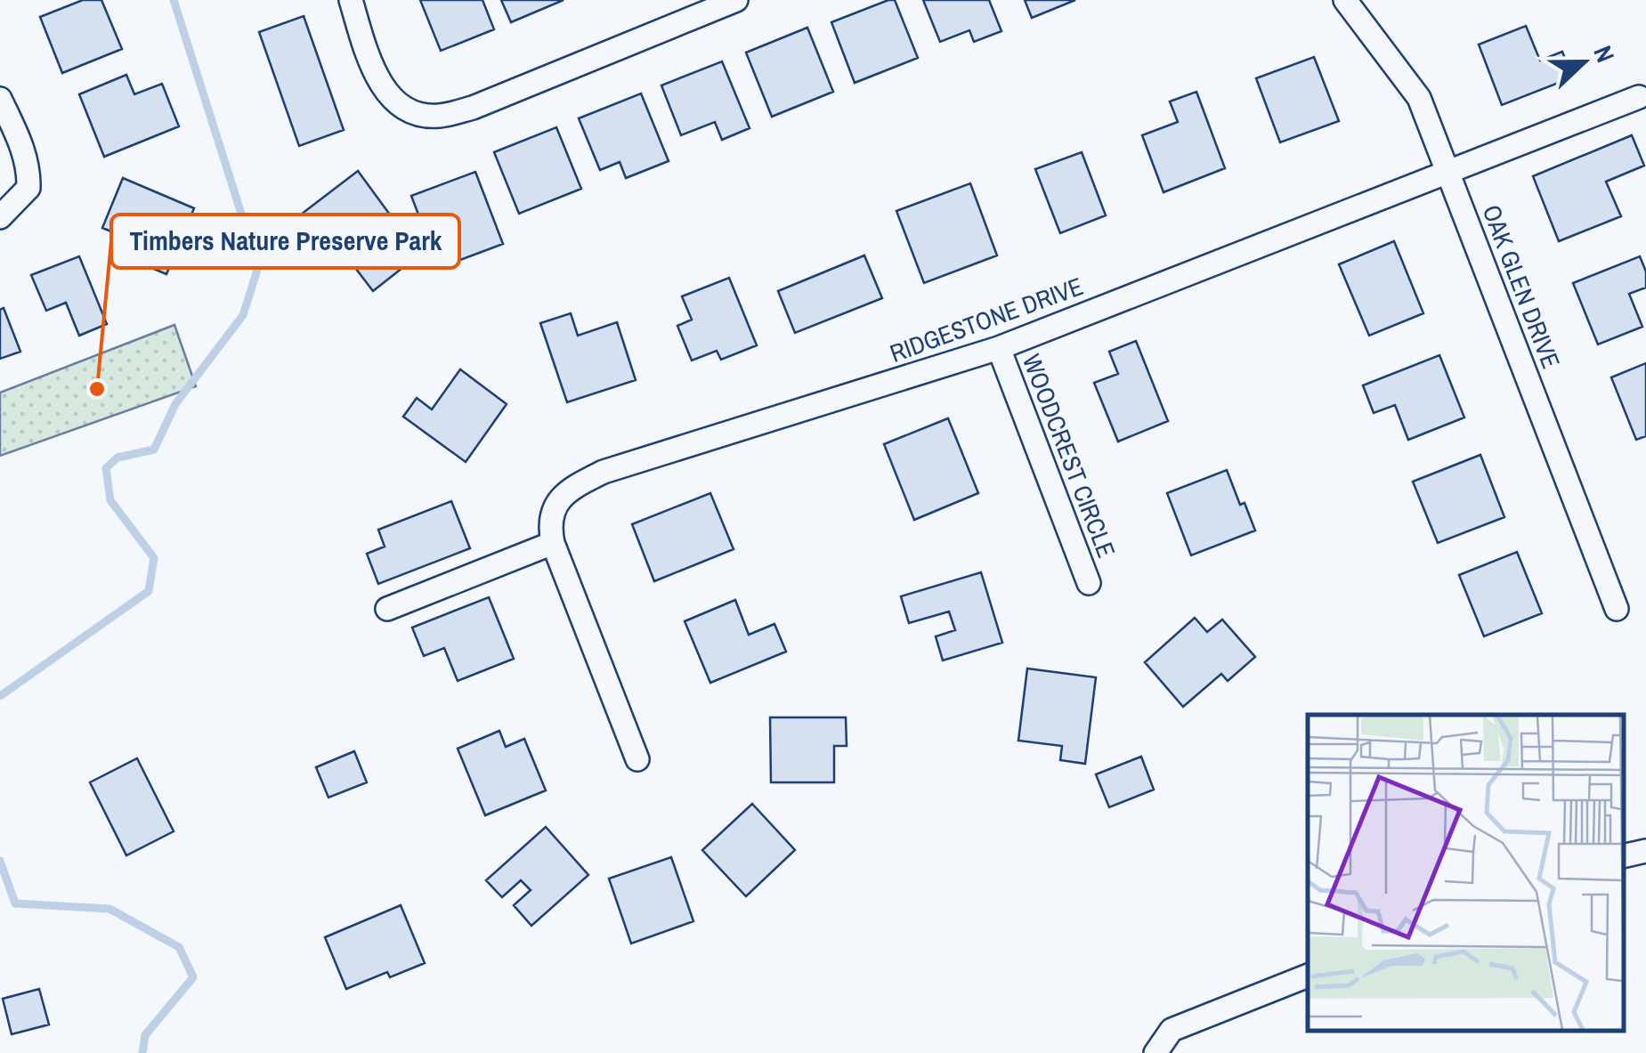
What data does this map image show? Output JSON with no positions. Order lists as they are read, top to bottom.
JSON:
{
  "streets": {
    "street": ["OAK GLEN DRIVE", "RIDGESTONE DRIVE", "WOODCREST CIRCLE"]
  },
  "crossings": [
    ["OAK GLEN DRIVE", "RIDGESTONE DRIVE"],
    ["RIDGESTONE DRIVE", "WOODCREST CIRCLE"]
  ],
  "places": ["Timbers Nature Preserve Park"],
  "north": "right"
}
